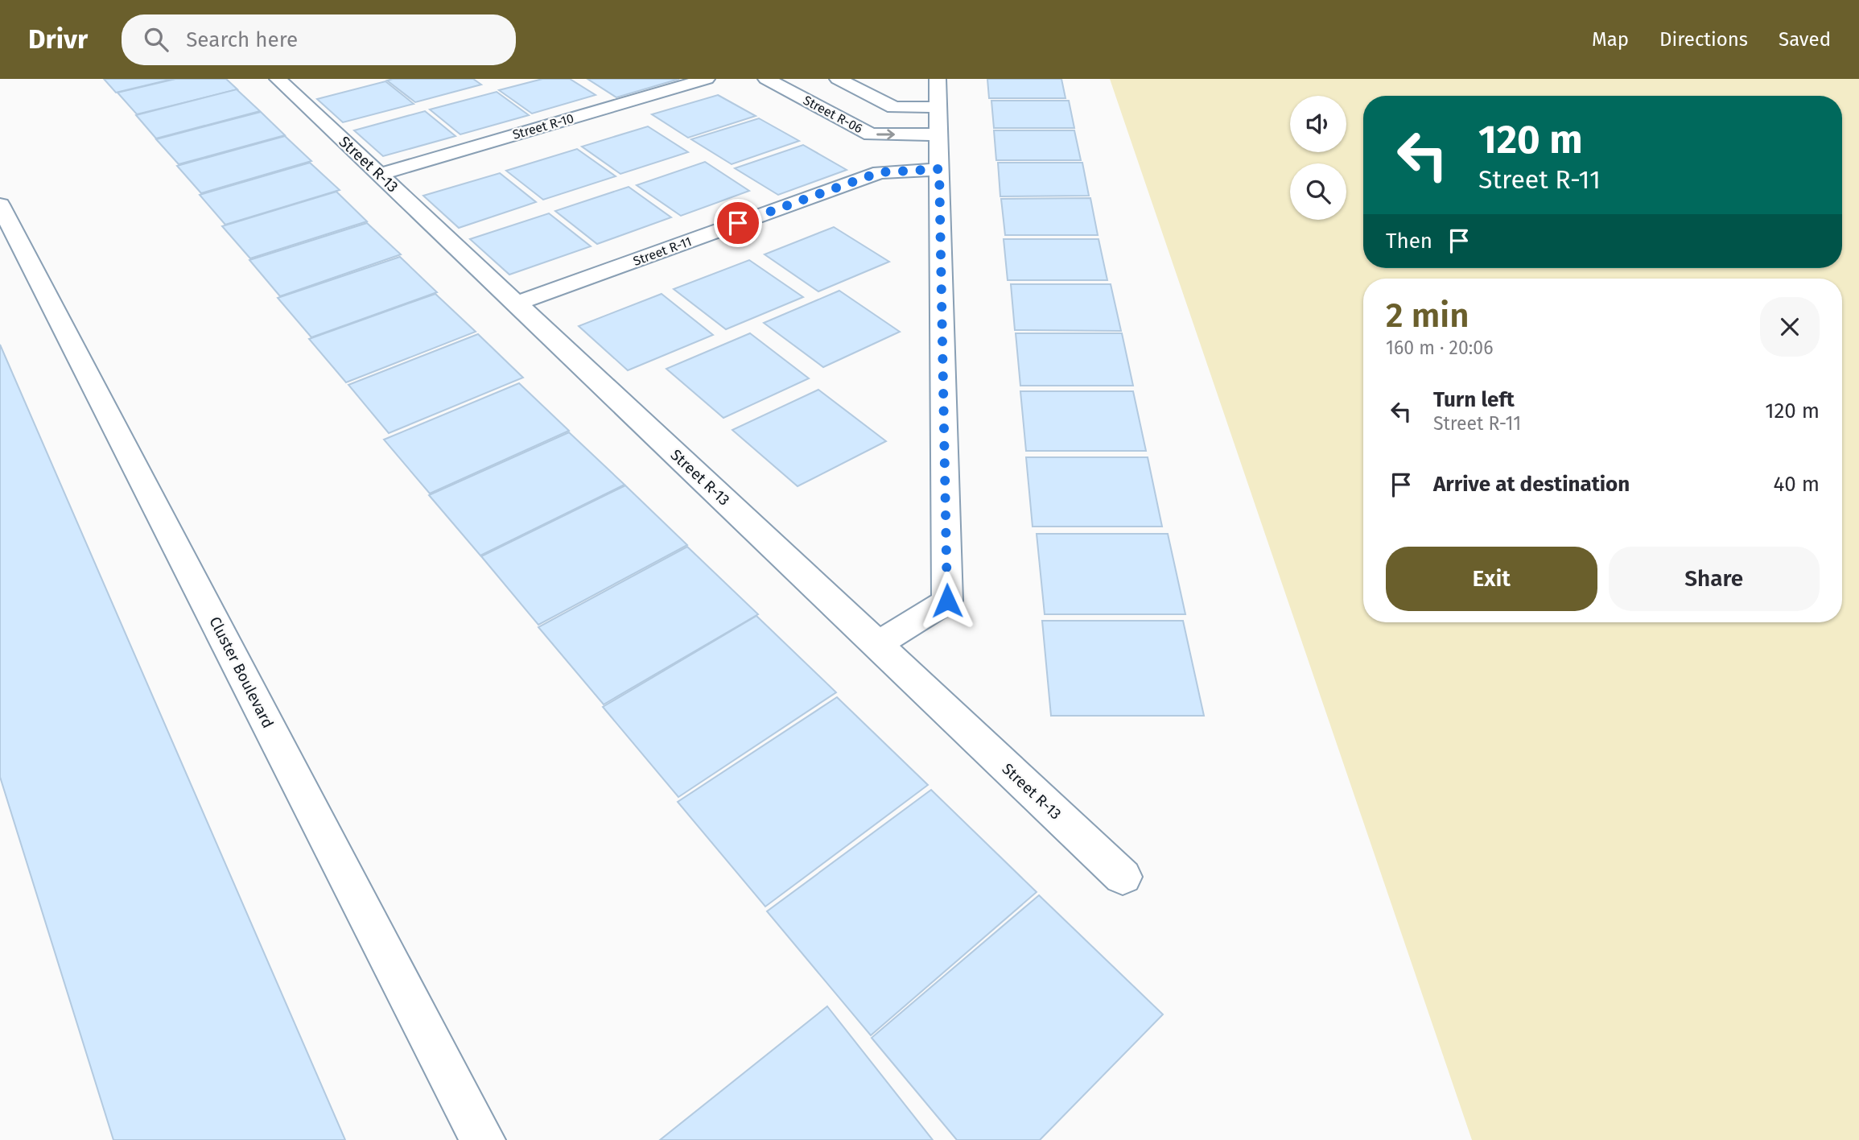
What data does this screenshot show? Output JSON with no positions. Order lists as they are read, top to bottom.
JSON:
{
  "streets": {
    "street": [
      "Street R-06",
      "Street R-10",
      "Street R-13",
      "Street R-11",
      "Cluster Boulevard"
    ]
  },
  "crossings": [
    ["Street R-10", "Street R-13"],
    ["Street R-13", "Street R-11"]
  ],
  "page": {
    "header": "Drivr",
    "search": "Search here",
    "nav": ["Map", "Directions", "Saved"],
    "turn": ["120 m", "Street R-11"],
    "then": "Then",
    "heading": ["2 min", "160 m · 20:06"],
    "list": [
      {
        "name": "Turn left",
        "note": "Street R-11",
        "value": "120 m"
      },
      {
        "name": "Arrive at destination",
        "value": "40 m"
      }
    ],
    "buttons": ["Exit", "Share"]
  }
}
